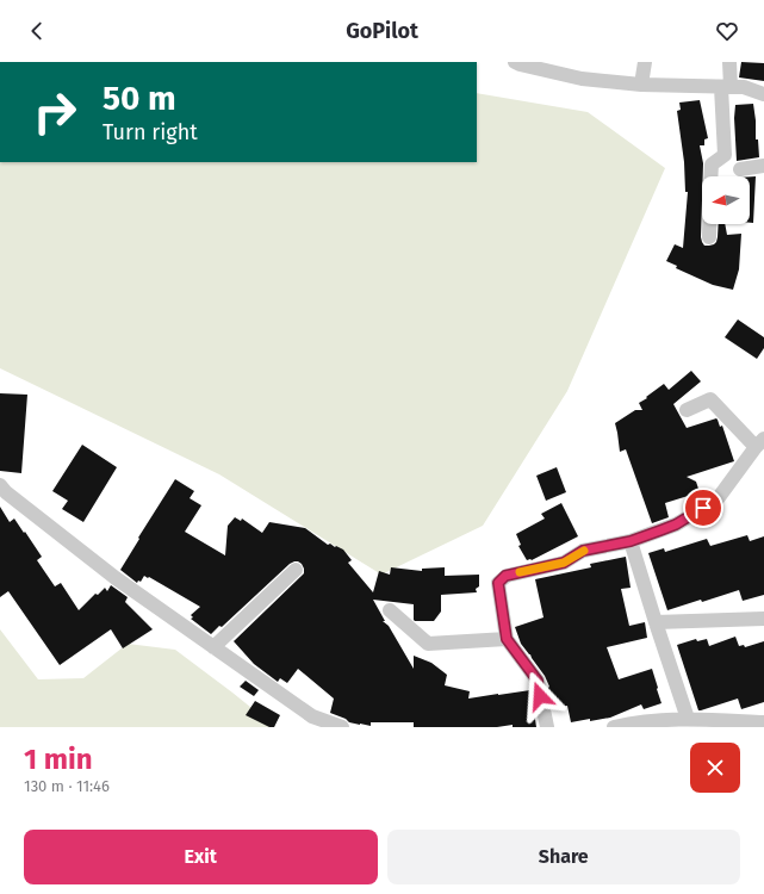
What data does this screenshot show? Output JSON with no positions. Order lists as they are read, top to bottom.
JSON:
{
  "north": "left",
  "page": {
    "header": "GoPilot",
    "turn": ["50 m", "Turn right"],
    "heading": ["1 min", "130 m · 11:46"],
    "buttons": ["Exit", "Share"]
  }
}
